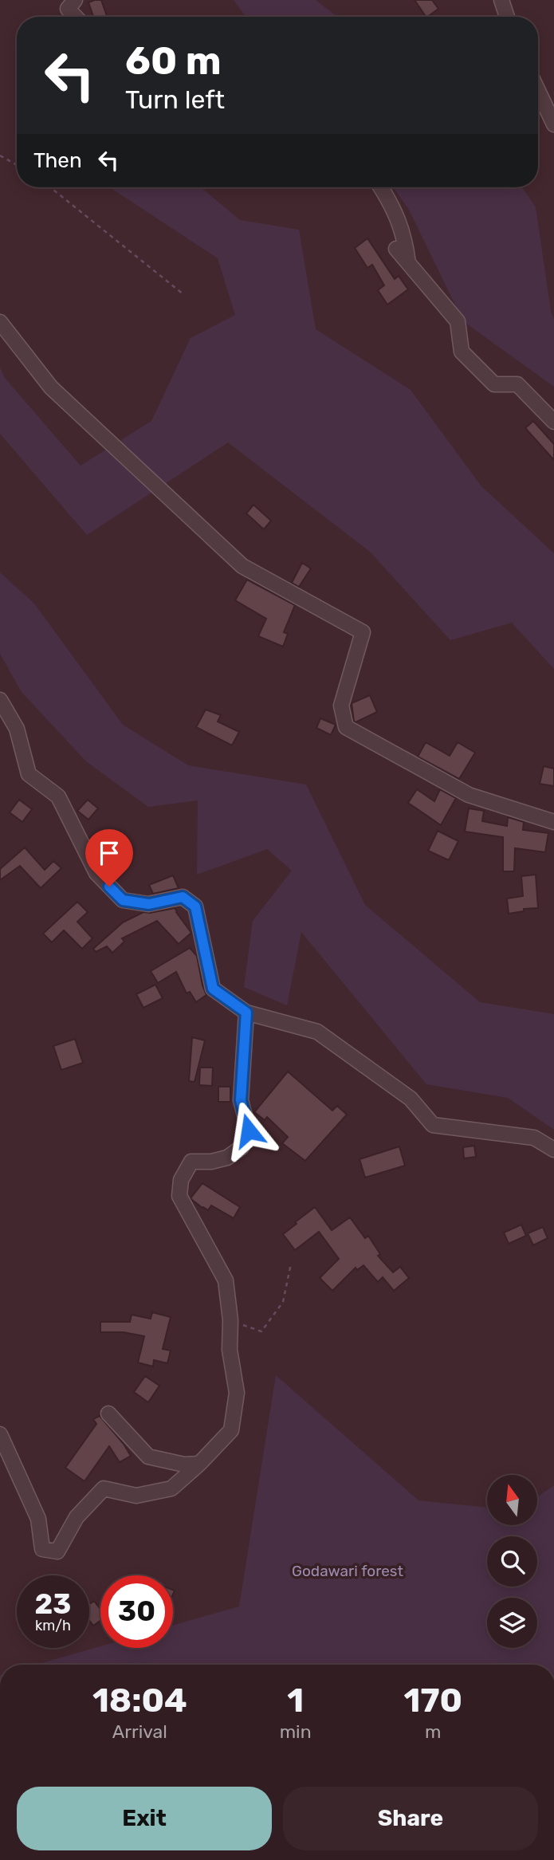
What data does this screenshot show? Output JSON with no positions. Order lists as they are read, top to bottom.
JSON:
{
  "parks": ["Godawari forest"],
  "north": "top",
  "page": {
    "turn": ["60 m", "Turn left"],
    "then": "Then",
    "speed": "23 km/h",
    "limit": "30",
    "eta": [
      "18:04",
      "Arrival",
      "1",
      "min",
      "170",
      "m"
    ],
    "buttons": ["Exit", "Share"]
  }
}
